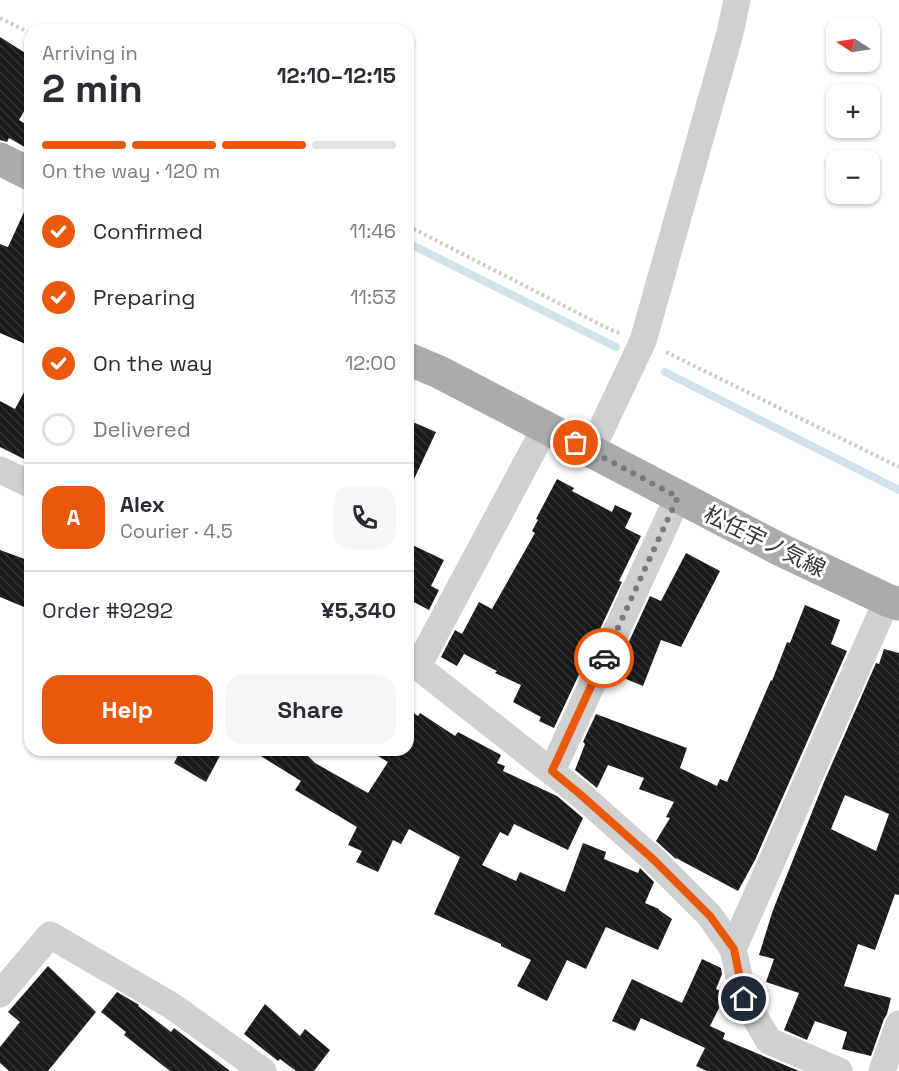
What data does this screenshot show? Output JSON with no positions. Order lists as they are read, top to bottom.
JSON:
{
  "streets": {
    "main road": ["松任宇ノ気線"]
  },
  "north": "left",
  "page": {
    "map_buttons": ["+", "−"],
    "heading": ["2 min", "Arriving in", "12:10–12:15"],
    "panel": [
      "Alex",
      "Courier · 4.5",
      "Order #9292",
      "¥5,340"
    ],
    "bar": "On the way · 120 m",
    "list": [
      ["Confirmed", "11:46"],
      ["Preparing", "11:53"],
      ["On the way", "12:00"],
      "Delivered"
    ],
    "round": "A",
    "buttons": ["Help", "Share"]
  }
}
